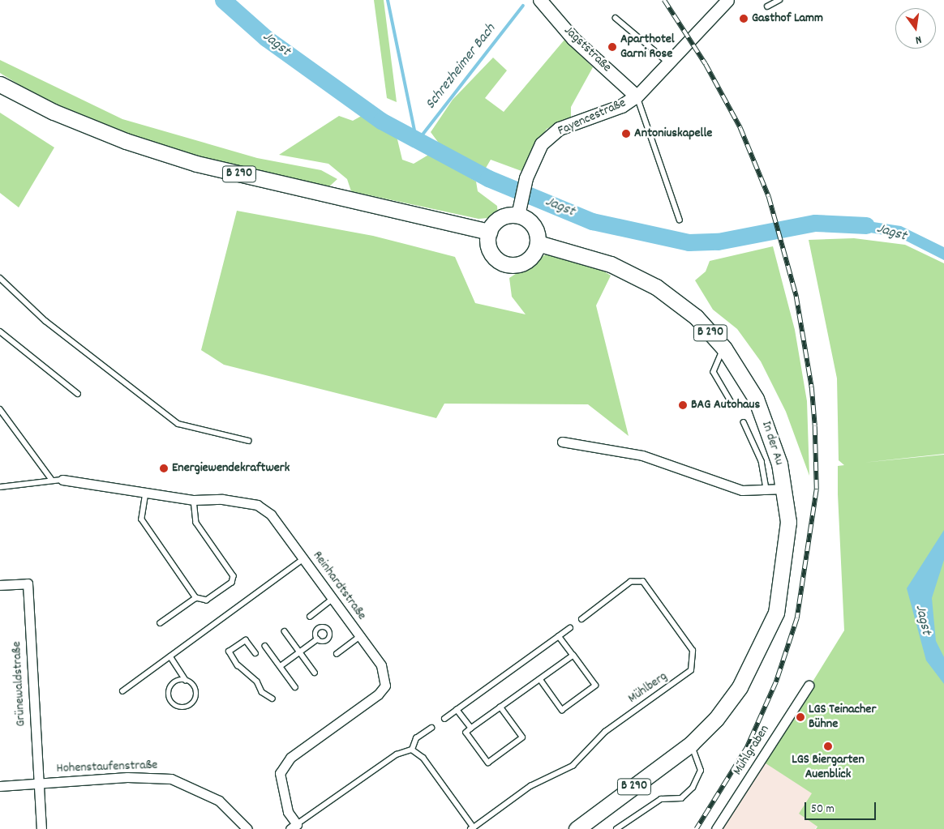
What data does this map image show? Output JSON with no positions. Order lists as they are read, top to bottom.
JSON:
{
  "streets": {
    "main road": [
      "Jagststraße",
      "Fayencestraße",
      "B 290",
      "In der Au"
    ],
    "street": [
      "Reinhardtstraße",
      "Grünewaldstraße",
      "Mühlgraben",
      "Hohenstaufenstraße"
    ],
    "lane": ["Mühlberg"]
  },
  "crossings": [
    ["Jagststraße", "Fayencestraße"],
    ["Fayencestraße", "B 290"],
    ["Fayencestraße", "In der Au"],
    ["B 290", "In der Au"],
    ["Grünewaldstraße", "Hohenstaufenstraße"]
  ],
  "water": ["Jagst", "Schrezheimer Bach"],
  "places": [
    "Gasthof Lamm",
    "Aparthotel Garni Rose",
    "Antoniuskapelle",
    "BAG Autohaus",
    "Energiewendekraftwerk",
    "LGS Teinacher Bühne",
    "LGS Biergarten Auenblick"
  ],
  "scale_bar": "50 m",
  "north": "bottom"
}
